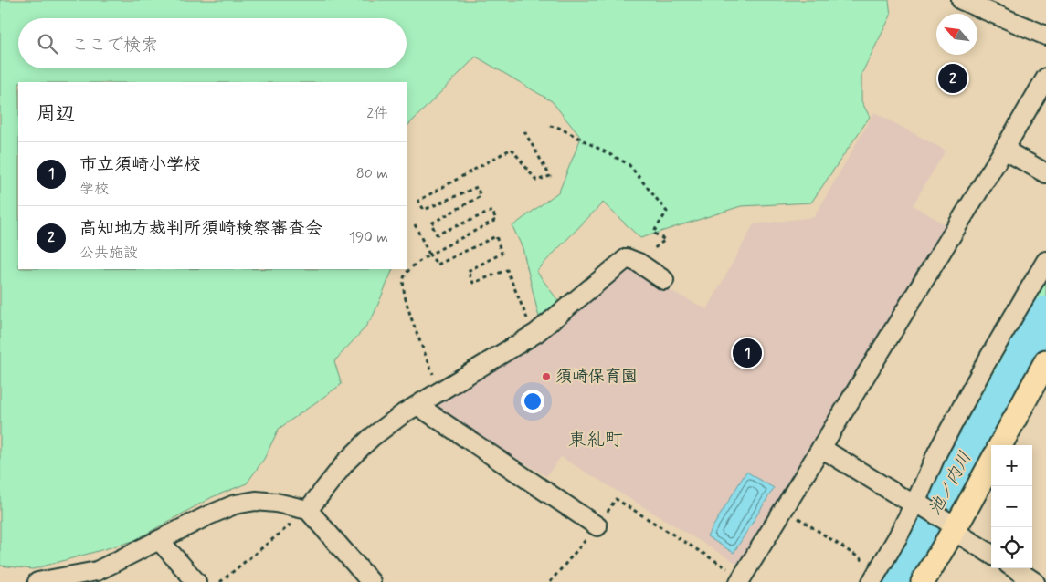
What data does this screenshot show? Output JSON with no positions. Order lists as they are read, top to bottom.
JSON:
{
  "districts": ["東糺町"],
  "water": ["池ノ内川"],
  "places": ["須崎保育園"],
  "north": "top left",
  "page": {
    "search": "ここで検索",
    "pins": ["2", "1"],
    "heading": ["周辺", "2件"],
    "list": [
      {
        "mark": "1",
        "name": "市立須崎小学校",
        "note": "学校",
        "value": "80 m"
      },
      {
        "mark": "2",
        "name": "高知地方裁判所須崎検察審査会",
        "note": "公共施設",
        "value": "190 m"
      }
    ],
    "map_buttons": ["+", "−"]
  }
}
